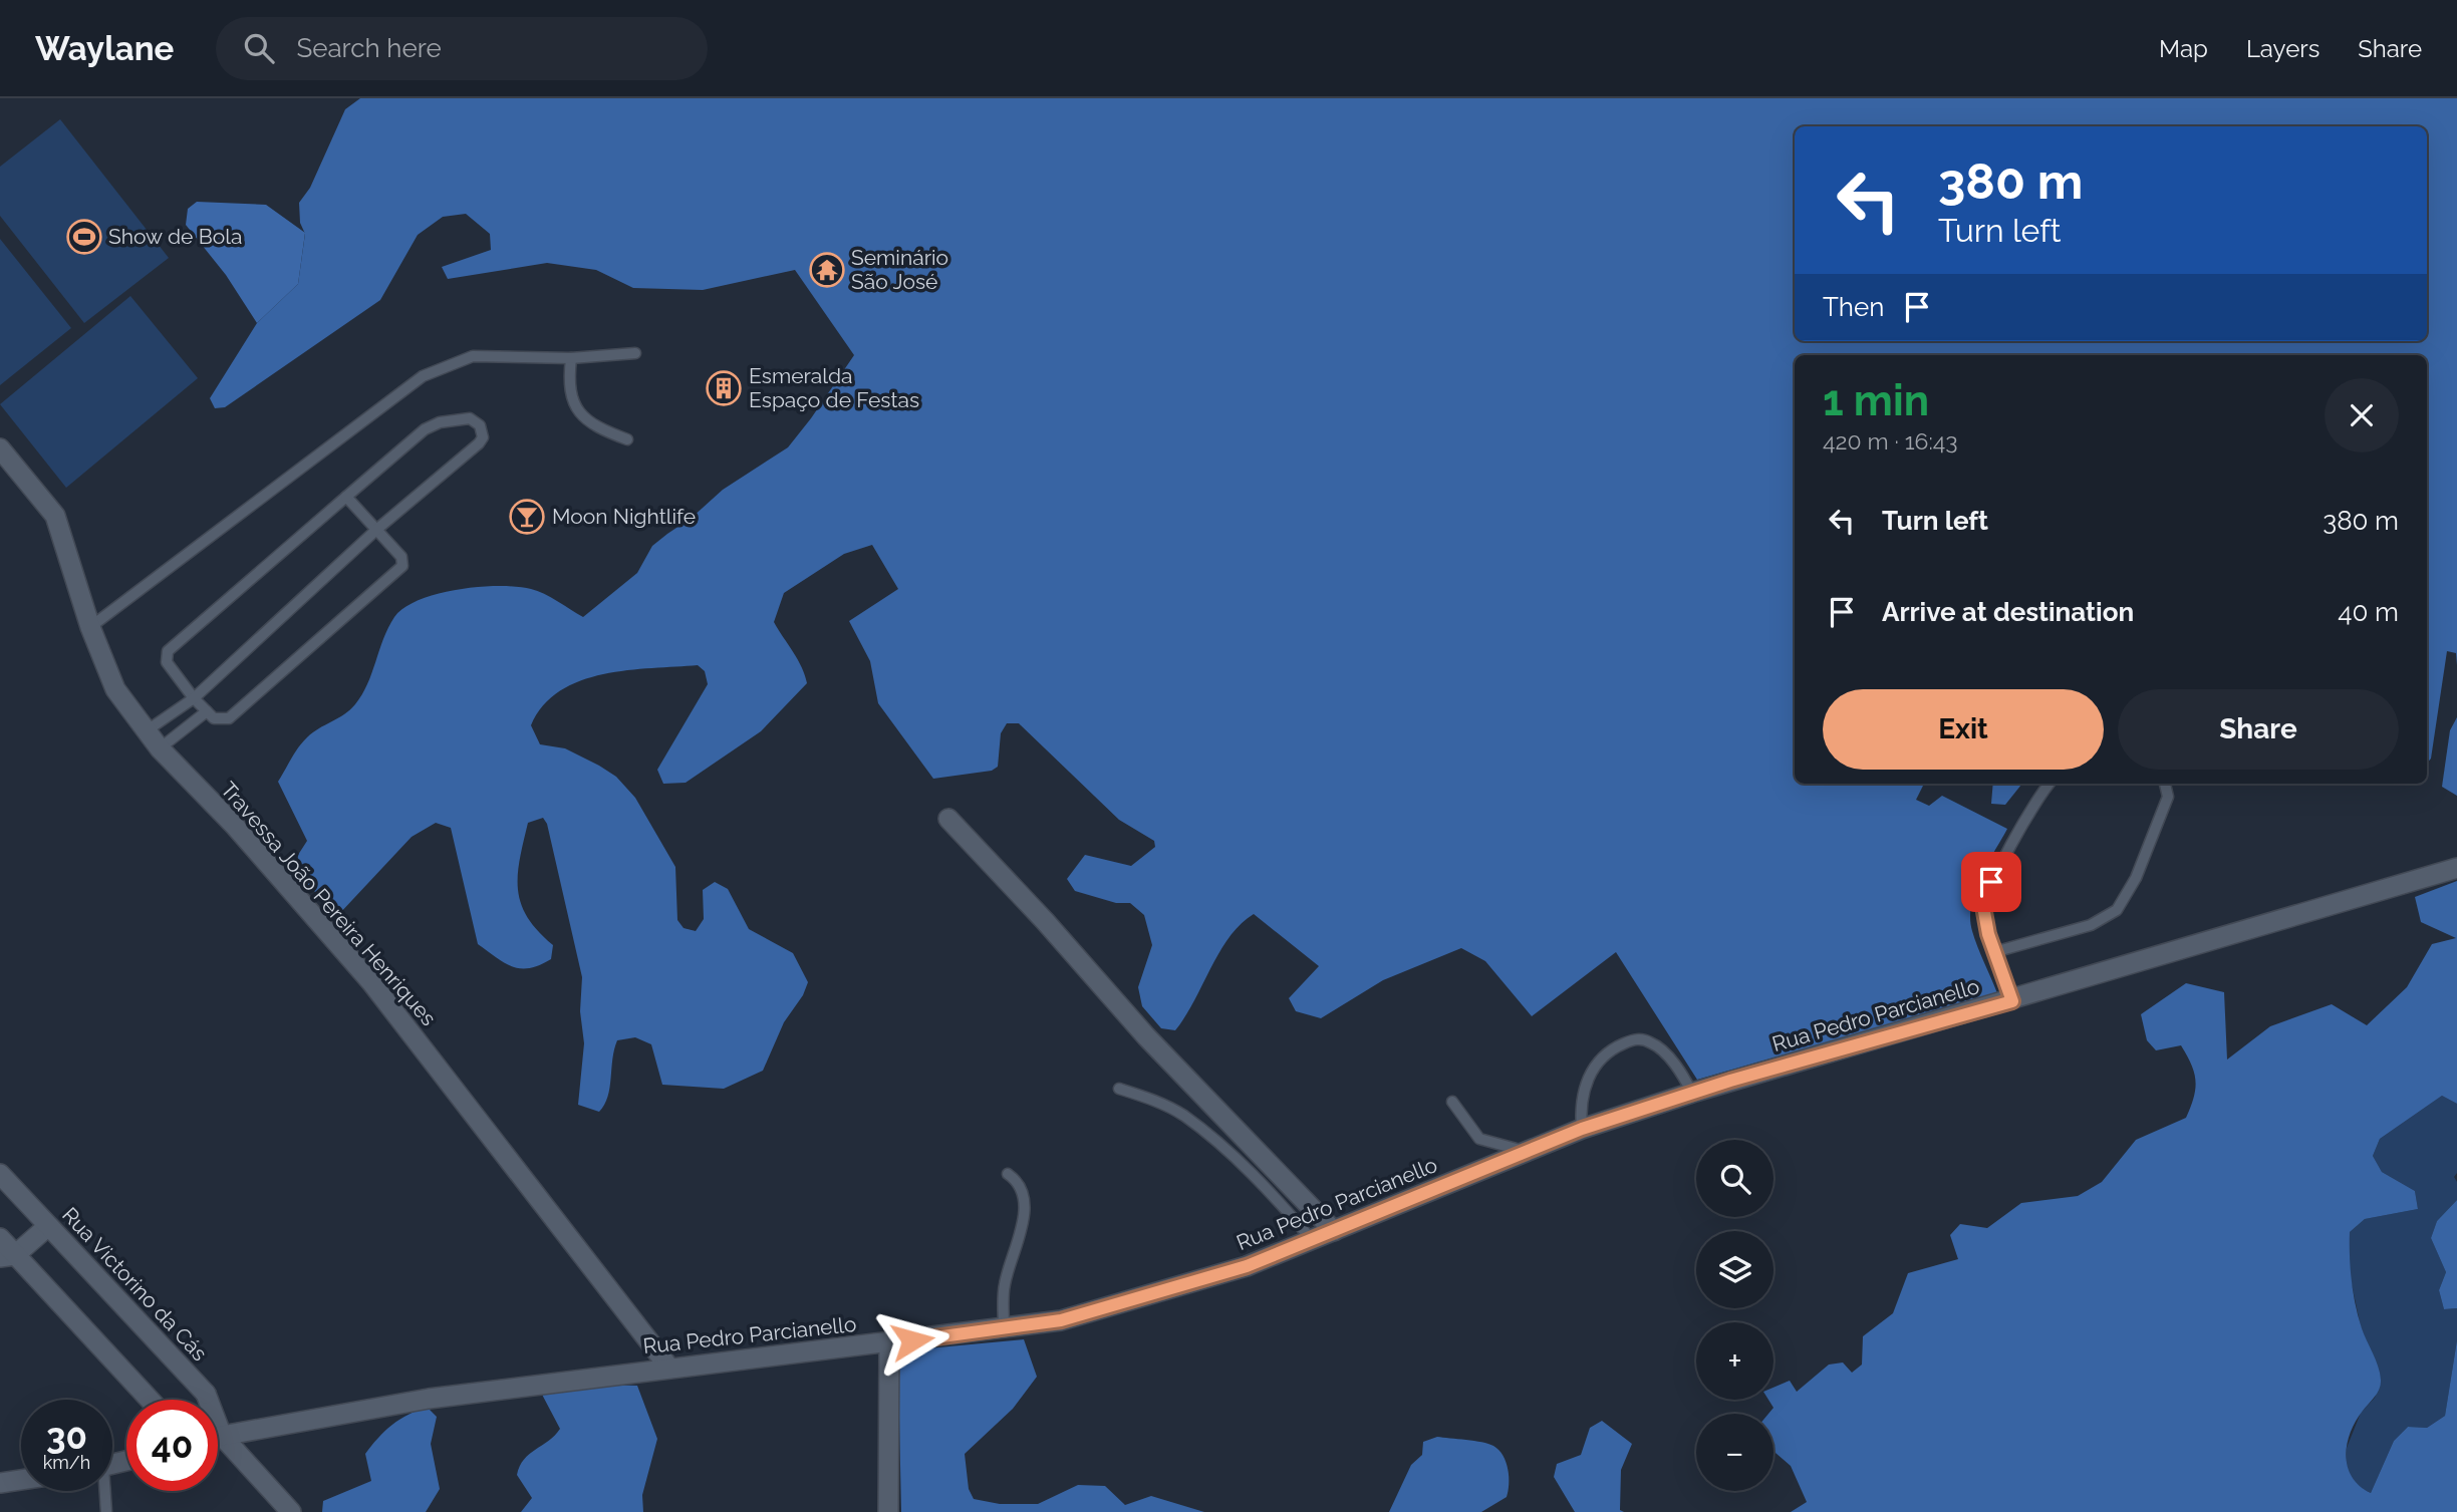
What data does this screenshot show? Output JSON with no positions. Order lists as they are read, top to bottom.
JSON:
{
  "streets": {
    "street": ["Travessa João Pereira Henriques", "Rua Pedro Parcianello", "Rua Victorino da Cás"]
  },
  "crossings": [
    ["Travessa João Pereira Henriques", "Rua Pedro Parcianello"],
    ["Rua Pedro Parcianello", "Rua Victorino da Cás"]
  ],
  "places": {
    "sports": ["Show de Bola"],
    "temple": ["Seminário São José"],
    "building": ["Esmeralda Espaço de Festas"],
    "bar": ["Moon Nightlife"]
  },
  "page": {
    "header": "Waylane",
    "search": "Search here",
    "nav": ["Map", "Layers", "Share"],
    "turn": ["380 m", "Turn left"],
    "then": "Then",
    "heading": ["1 min", "420 m · 16:43"],
    "list": [
      {
        "name": "Turn left",
        "value": "380 m"
      },
      {
        "name": "Arrive at destination",
        "value": "40 m"
      }
    ],
    "buttons": ["Exit", "Share"],
    "map_buttons": ["+", "−"],
    "speed": "30 km/h",
    "limit": "40"
  }
}
